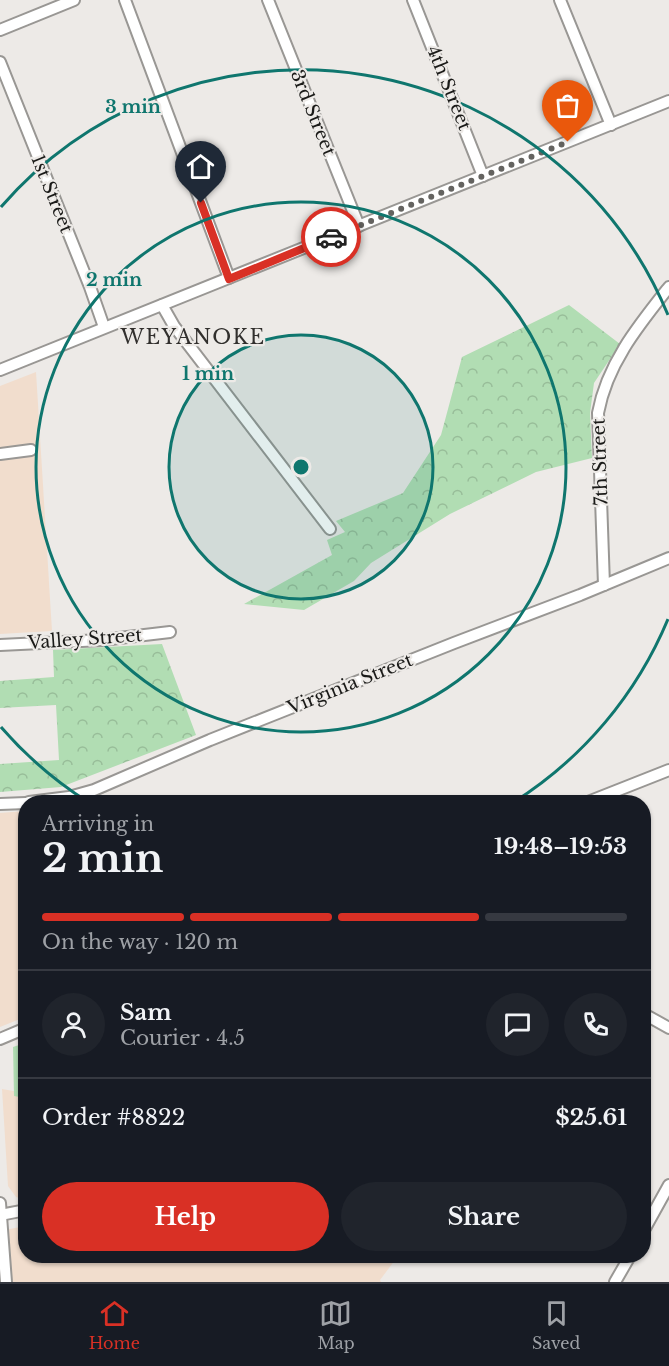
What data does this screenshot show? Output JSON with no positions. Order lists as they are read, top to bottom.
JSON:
{
  "streets": {
    "street": [
      "4th Street",
      "3rd Street",
      "1st Street",
      "7th Street",
      "Valley Street",
      "Virginia Street"
    ]
  },
  "crossings": [
    ["7th Street", "Virginia Street"]
  ],
  "districts": ["WEYANOKE"],
  "page": {
    "heading": ["2 min", "Arriving in", "19:48–19:53"],
    "panel": [
      "Sam",
      "Courier · 4.5",
      "Order #8822",
      "$25.61"
    ],
    "bar": "On the way · 120 m",
    "buttons": ["Help", "Share"],
    "tabs": ["Home", "Map", "Saved"]
  },
  "rings": ["3 min", "2 min", "1 min"]
}
